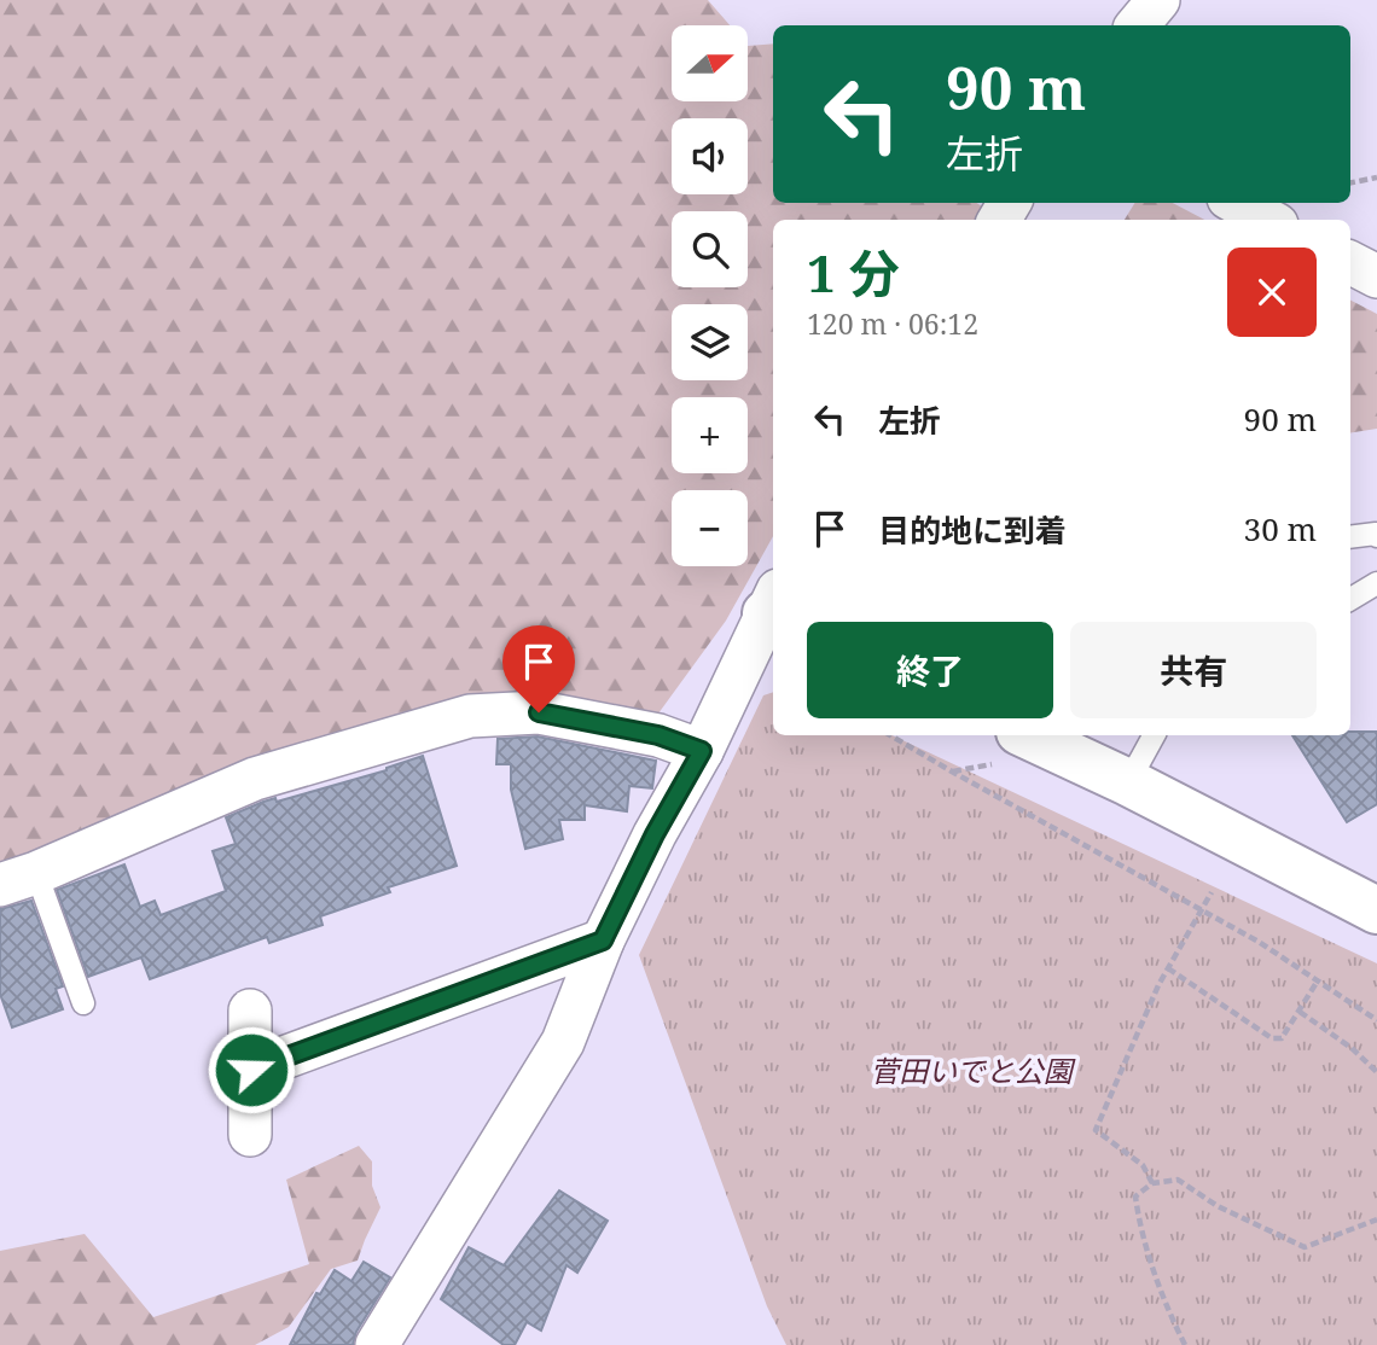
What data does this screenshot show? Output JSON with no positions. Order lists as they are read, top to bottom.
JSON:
{
  "parks": ["菅田いでと公園"],
  "north": "right",
  "page": {
    "map_buttons": ["+", "−"],
    "turn": ["90 m", "左折"],
    "heading": ["1 分", "120 m · 06:12"],
    "list": [
      {
        "name": "左折",
        "value": "90 m"
      },
      {
        "name": "目的地に到着",
        "value": "30 m"
      }
    ],
    "buttons": ["終了", "共有"]
  }
}
